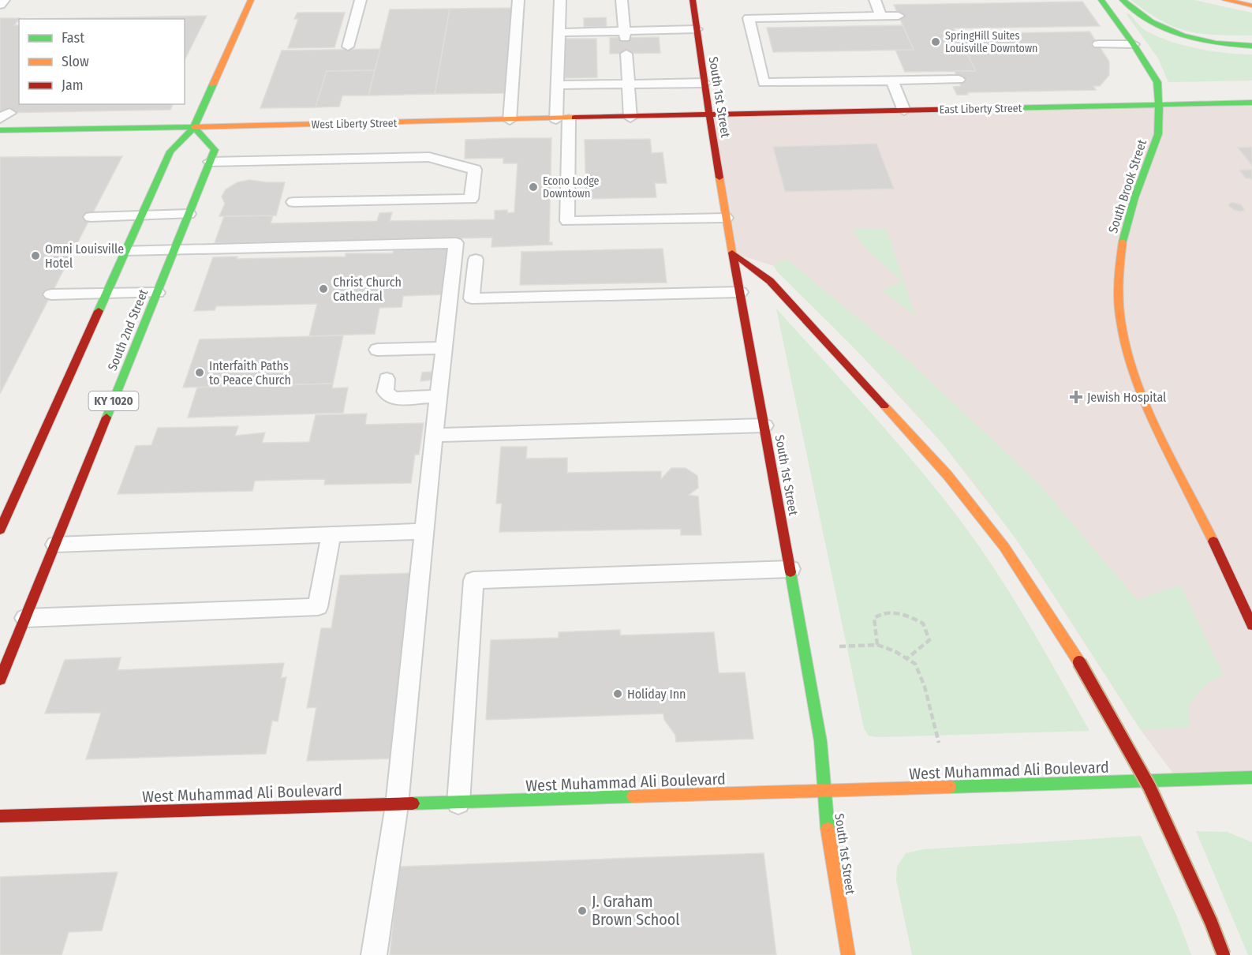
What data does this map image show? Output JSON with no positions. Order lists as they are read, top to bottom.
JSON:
{
  "streets": {
    "main road": [
      "South 1st Street",
      "East Liberty Street",
      "West Liberty Street",
      "South Brook Street",
      "South 2nd Street",
      "KY 1020",
      "West Muhammad Ali Boulevard"
    ]
  },
  "crossings": [
    ["South 1st Street", "East Liberty Street"],
    ["South 1st Street", "West Liberty Street"],
    ["South 1st Street", "West Muhammad Ali Boulevard"],
    ["East Liberty Street", "West Liberty Street"],
    ["East Liberty Street", "South Brook Street"],
    ["West Liberty Street", "South 2nd Street"]
  ],
  "places": {
    "other": [
      "SpringHill Suites Louisville Downtown",
      "Econo Lodge Downtown",
      "Omni Louisville Hotel",
      "Christ Church Cathedral",
      "Interfaith Paths to Peace Church",
      "Holiday Inn",
      "J. Graham Brown School"
    ],
    "health": ["Jewish Hospital"]
  },
  "legend": ["Fast", "Slow", "Jam"]
}
